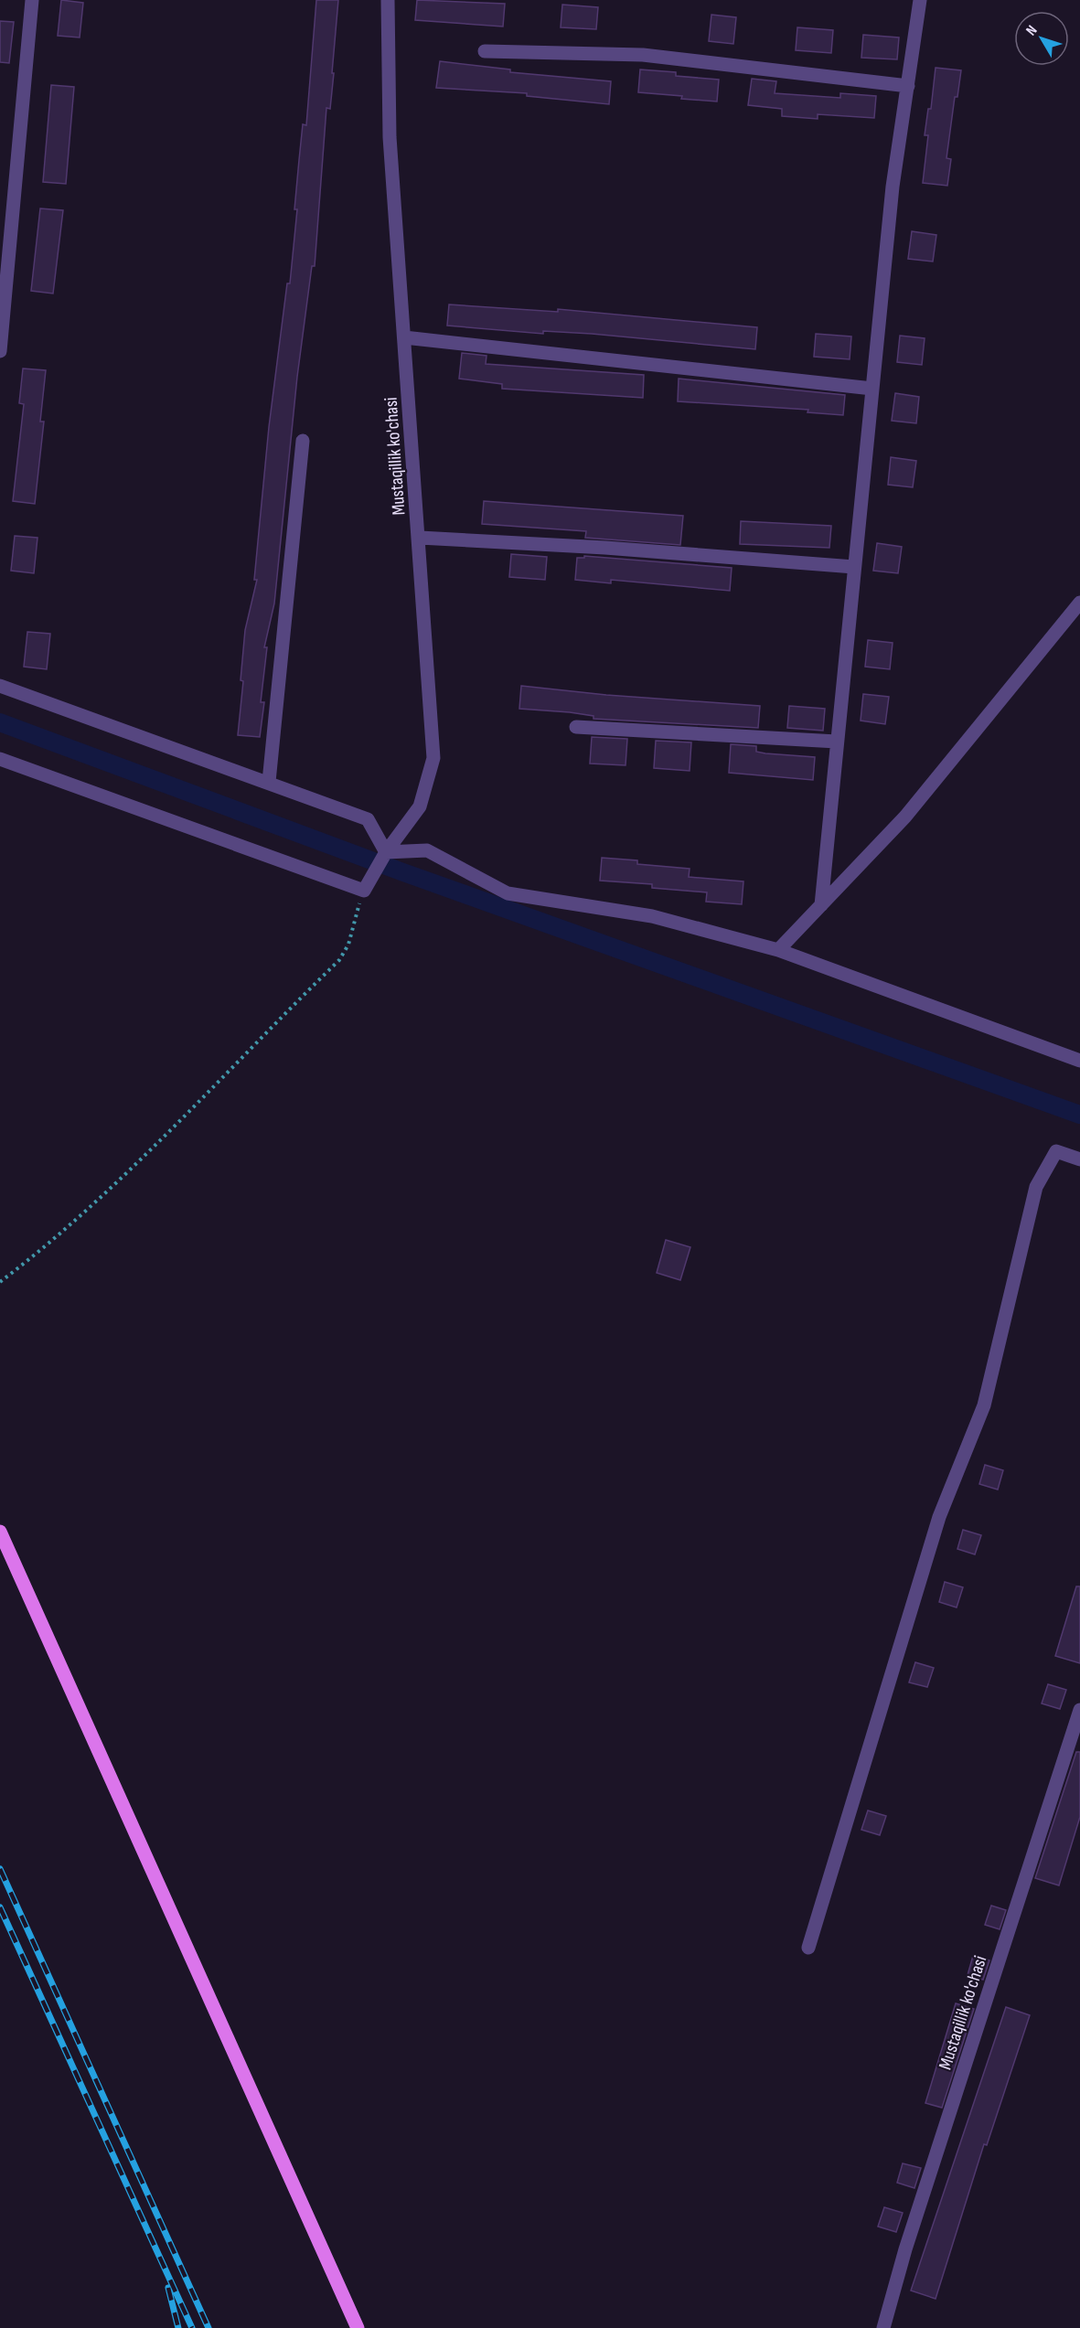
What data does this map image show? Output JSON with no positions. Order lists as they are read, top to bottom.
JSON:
{
  "streets": {
    "street": ["Mustaqillik ko'chasi"]
  },
  "north": "top left"
}
